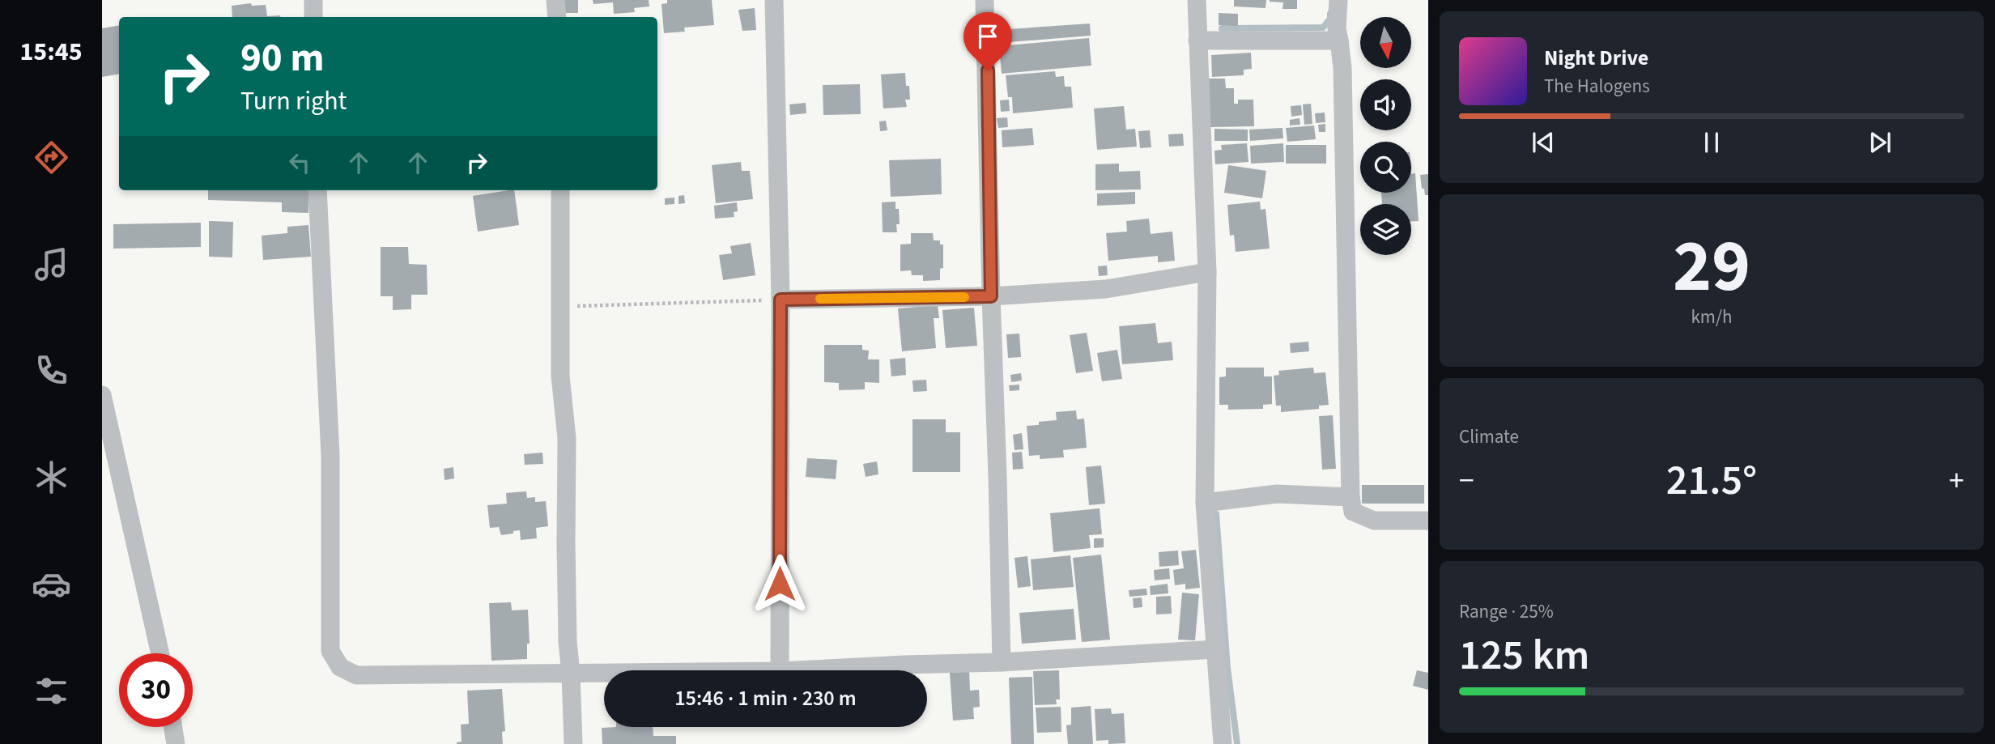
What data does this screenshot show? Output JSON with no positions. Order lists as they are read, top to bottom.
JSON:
{
  "north": "bottom",
  "page": {
    "tabs": "15:45",
    "turn": ["90 m", "Turn right"],
    "song": ["Night Drive", "The Halogens"],
    "tile": [
      ["29", "km/h"],
      "Climate",
      ["Range · 25%", "125 km"]
    ],
    "heat": ["−", "21.5°", "+"],
    "limit": "30",
    "trip": "15:46 · 1 min · 230 m"
  }
}
